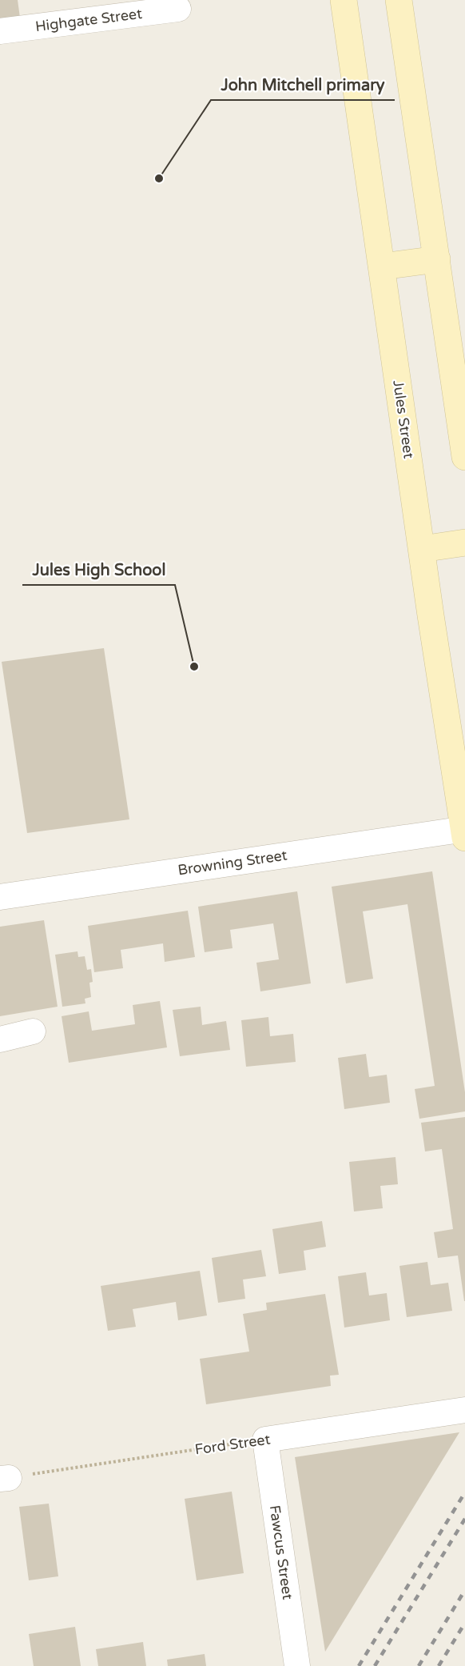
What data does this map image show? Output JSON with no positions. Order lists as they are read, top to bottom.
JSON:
{
  "streets": {
    "main road": ["Jules Street"],
    "street": [
      "Highgate Street",
      "Browning Street",
      "Ford Street",
      "Fawcus Street"
    ]
  },
  "crossings": [
    ["Jules Street", "Browning Street"],
    ["Ford Street", "Fawcus Street"]
  ],
  "places": ["John Mitchell primary", "Jules High School"]
}
